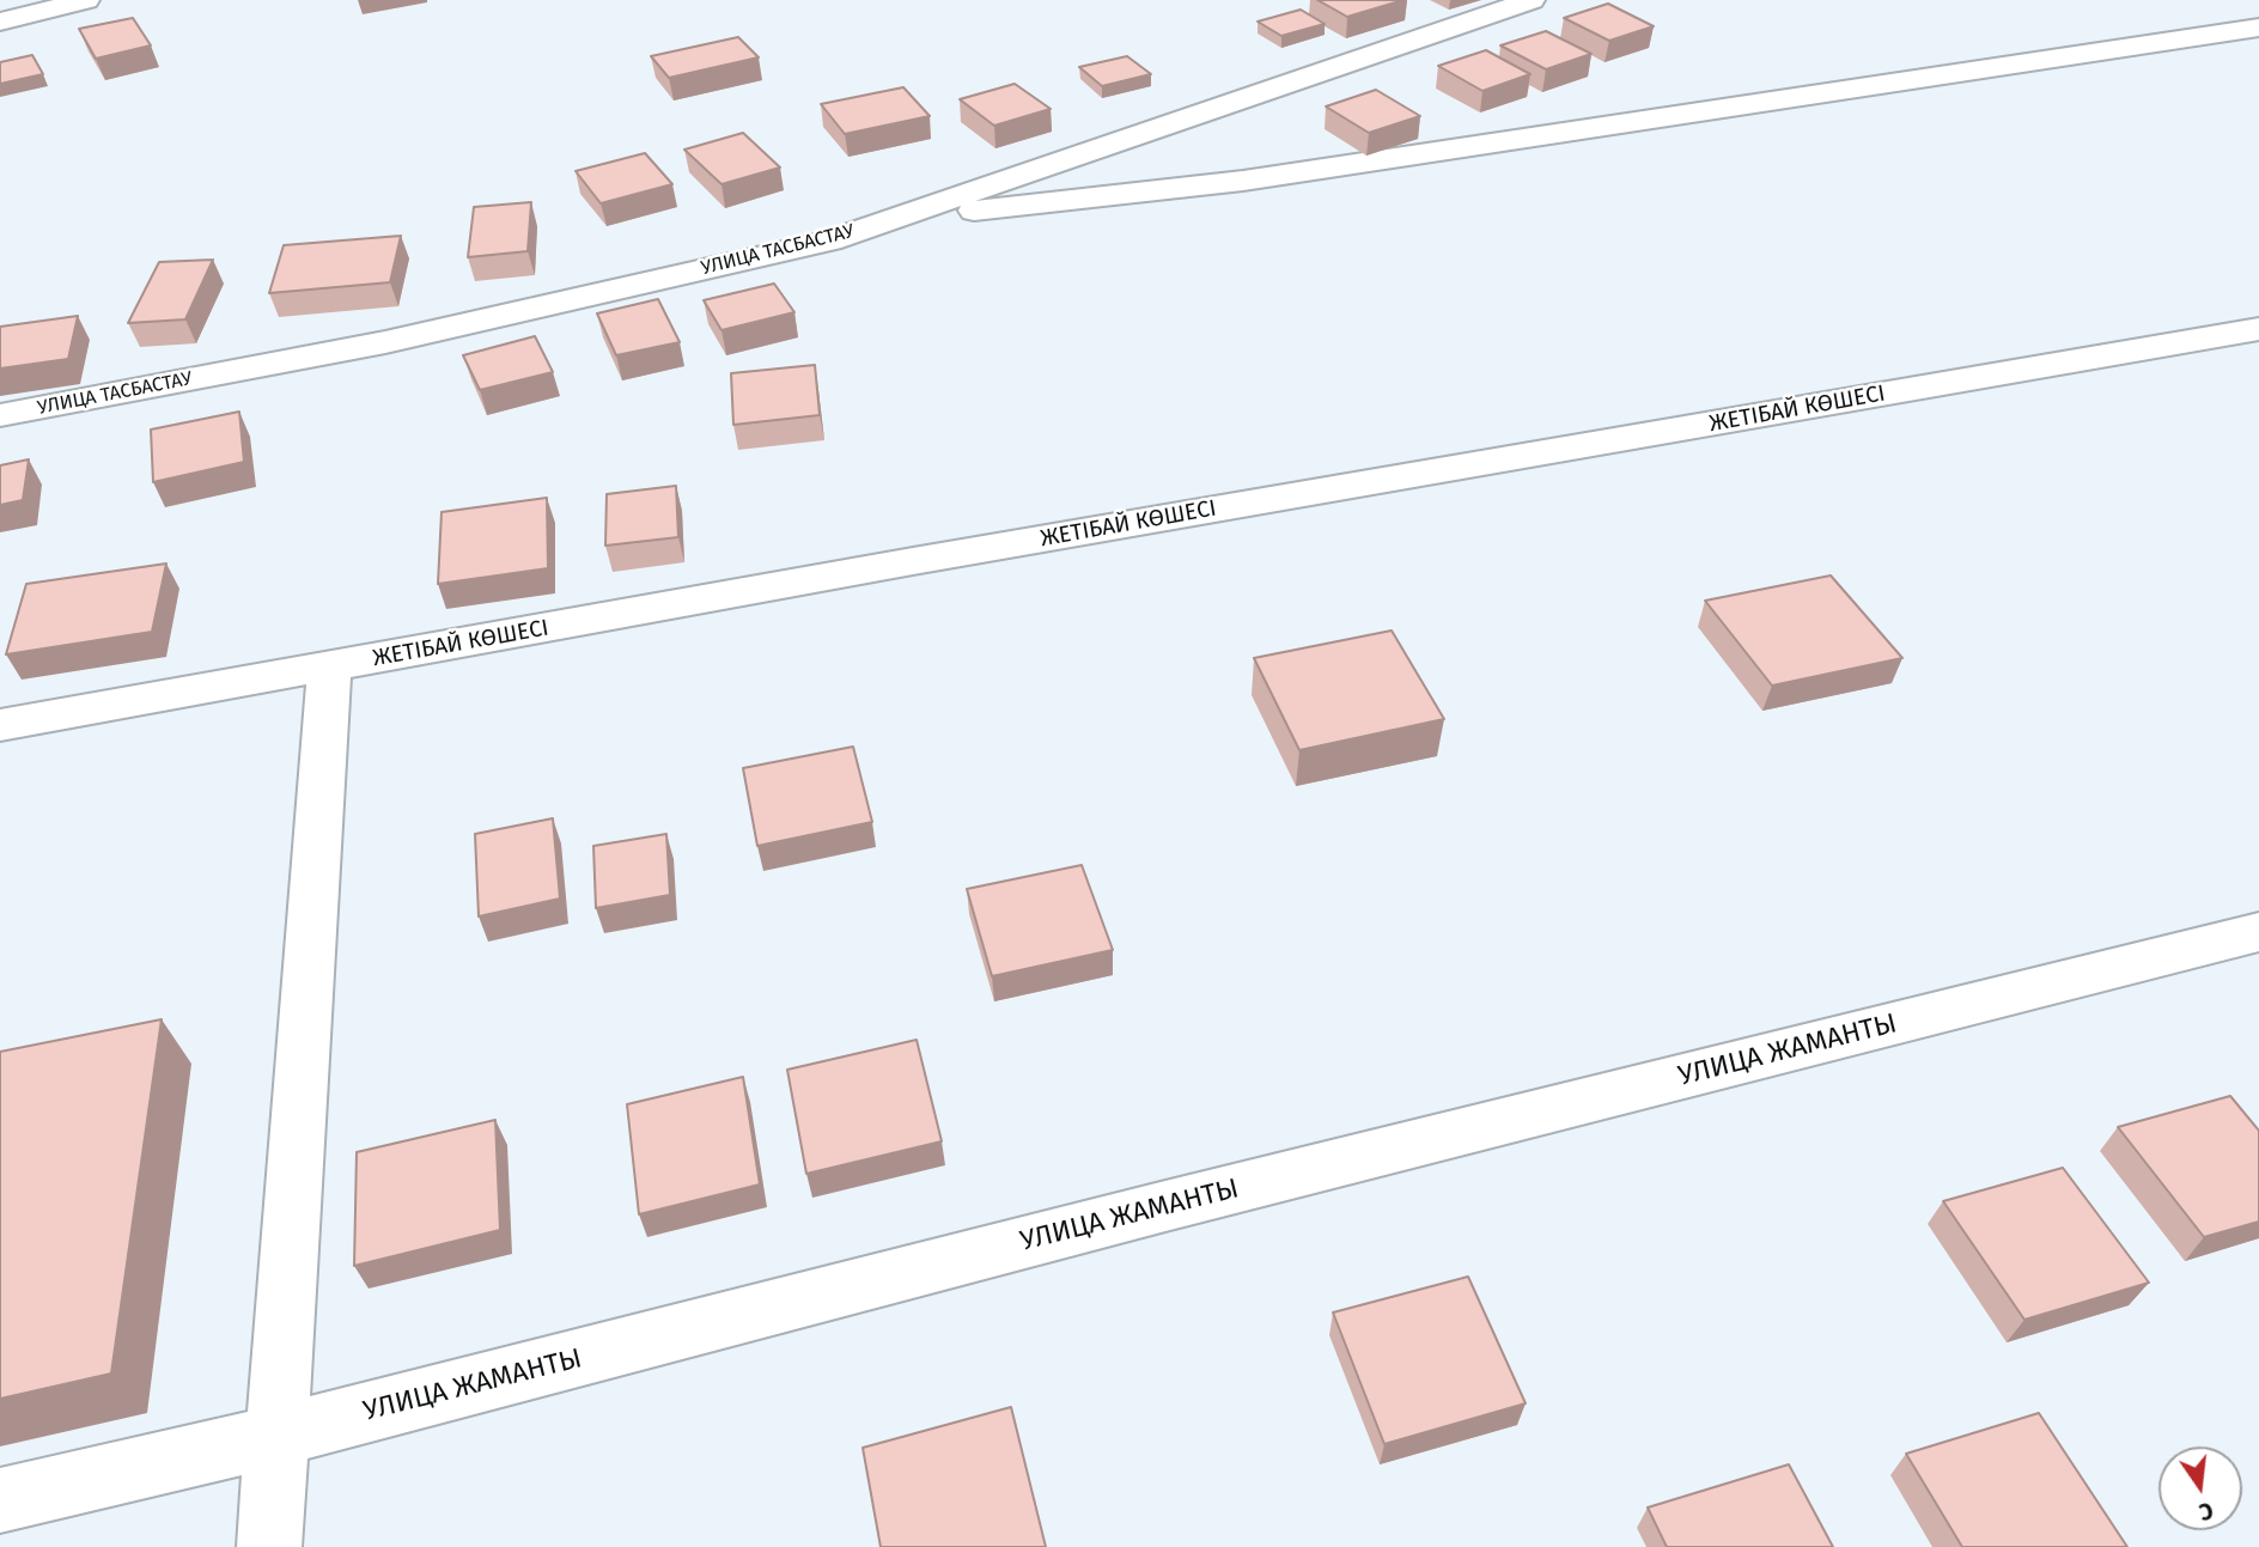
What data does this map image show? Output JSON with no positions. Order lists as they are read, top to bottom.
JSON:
{
  "streets": {
    "street": ["УЛИЦА ТАСБАСТАУ", "ЖЕТІБАЙ КӨШЕСІ", "УЛИЦА ЖАМАНТЫ"]
  },
  "north": "bottom"
}
